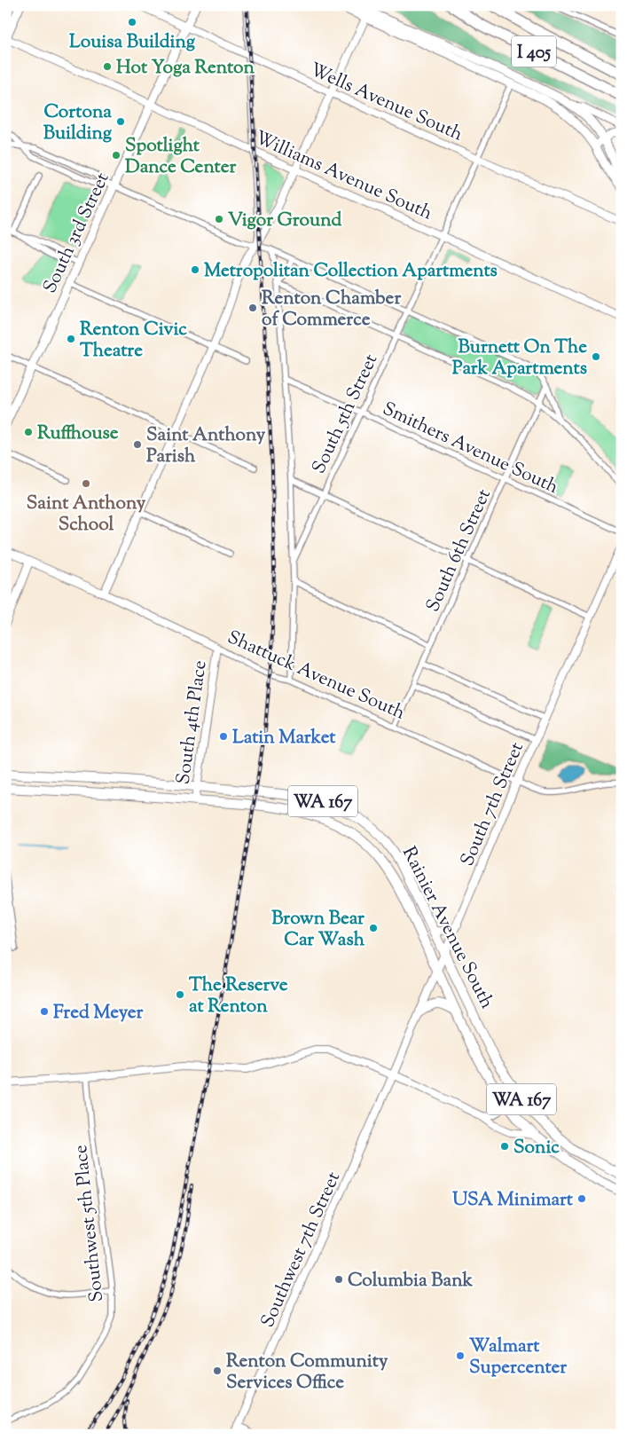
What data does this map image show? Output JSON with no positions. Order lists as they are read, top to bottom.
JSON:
{
  "streets": {
    "highway": ["I 405"],
    "main road": ["South 3rd Street", "WA 167", "Rainier Avenue South"],
    "street": [
      "Wells Avenue South",
      "Williams Avenue South",
      "South 5th Street",
      "Smithers Avenue South",
      "South 6th Street",
      "Shattuck Avenue South",
      "South 4th Place",
      "South 7th Street",
      "Southwest 5th Place",
      "Southwest 7th Street"
    ]
  },
  "crossings": [
    ["Wells Avenue South", "South 3rd Street"],
    ["Wells Avenue South", "South 5th Street"],
    ["Williams Avenue South", "South 3rd Street"],
    ["Williams Avenue South", "South 5th Street"],
    ["South 5th Street", "Smithers Avenue South"],
    ["Smithers Avenue South", "South 6th Street"],
    ["South 6th Street", "Shattuck Avenue South"],
    ["Shattuck Avenue South", "South 4th Place"],
    ["Shattuck Avenue South", "South 7th Street"],
    ["South 4th Place", "Rainier Avenue South"],
    ["South 7th Street", "Rainier Avenue South"],
    ["South 7th Street", "Southwest 7th Street"]
  ],
  "places": [
    "Louisa Building",
    "Hot Yoga Renton",
    "Cortona Building",
    "Spotlight Dance Center",
    "Vigor Ground",
    "Metropolitan Collection Apartments",
    "Renton Chamber of Commerce",
    "Renton Civic Theatre",
    "Burnett On The Park Apartments",
    "Ruffhouse",
    "Saint Anthony Parish",
    "Saint Anthony School",
    "Latin Market",
    "Brown Bear Car Wash",
    "The Reserve at Renton",
    "Fred Meyer",
    "Sonic",
    "USA Minimart",
    "Columbia Bank",
    "Walmart Supercenter",
    "Renton Community Services Office"
  ]
}
